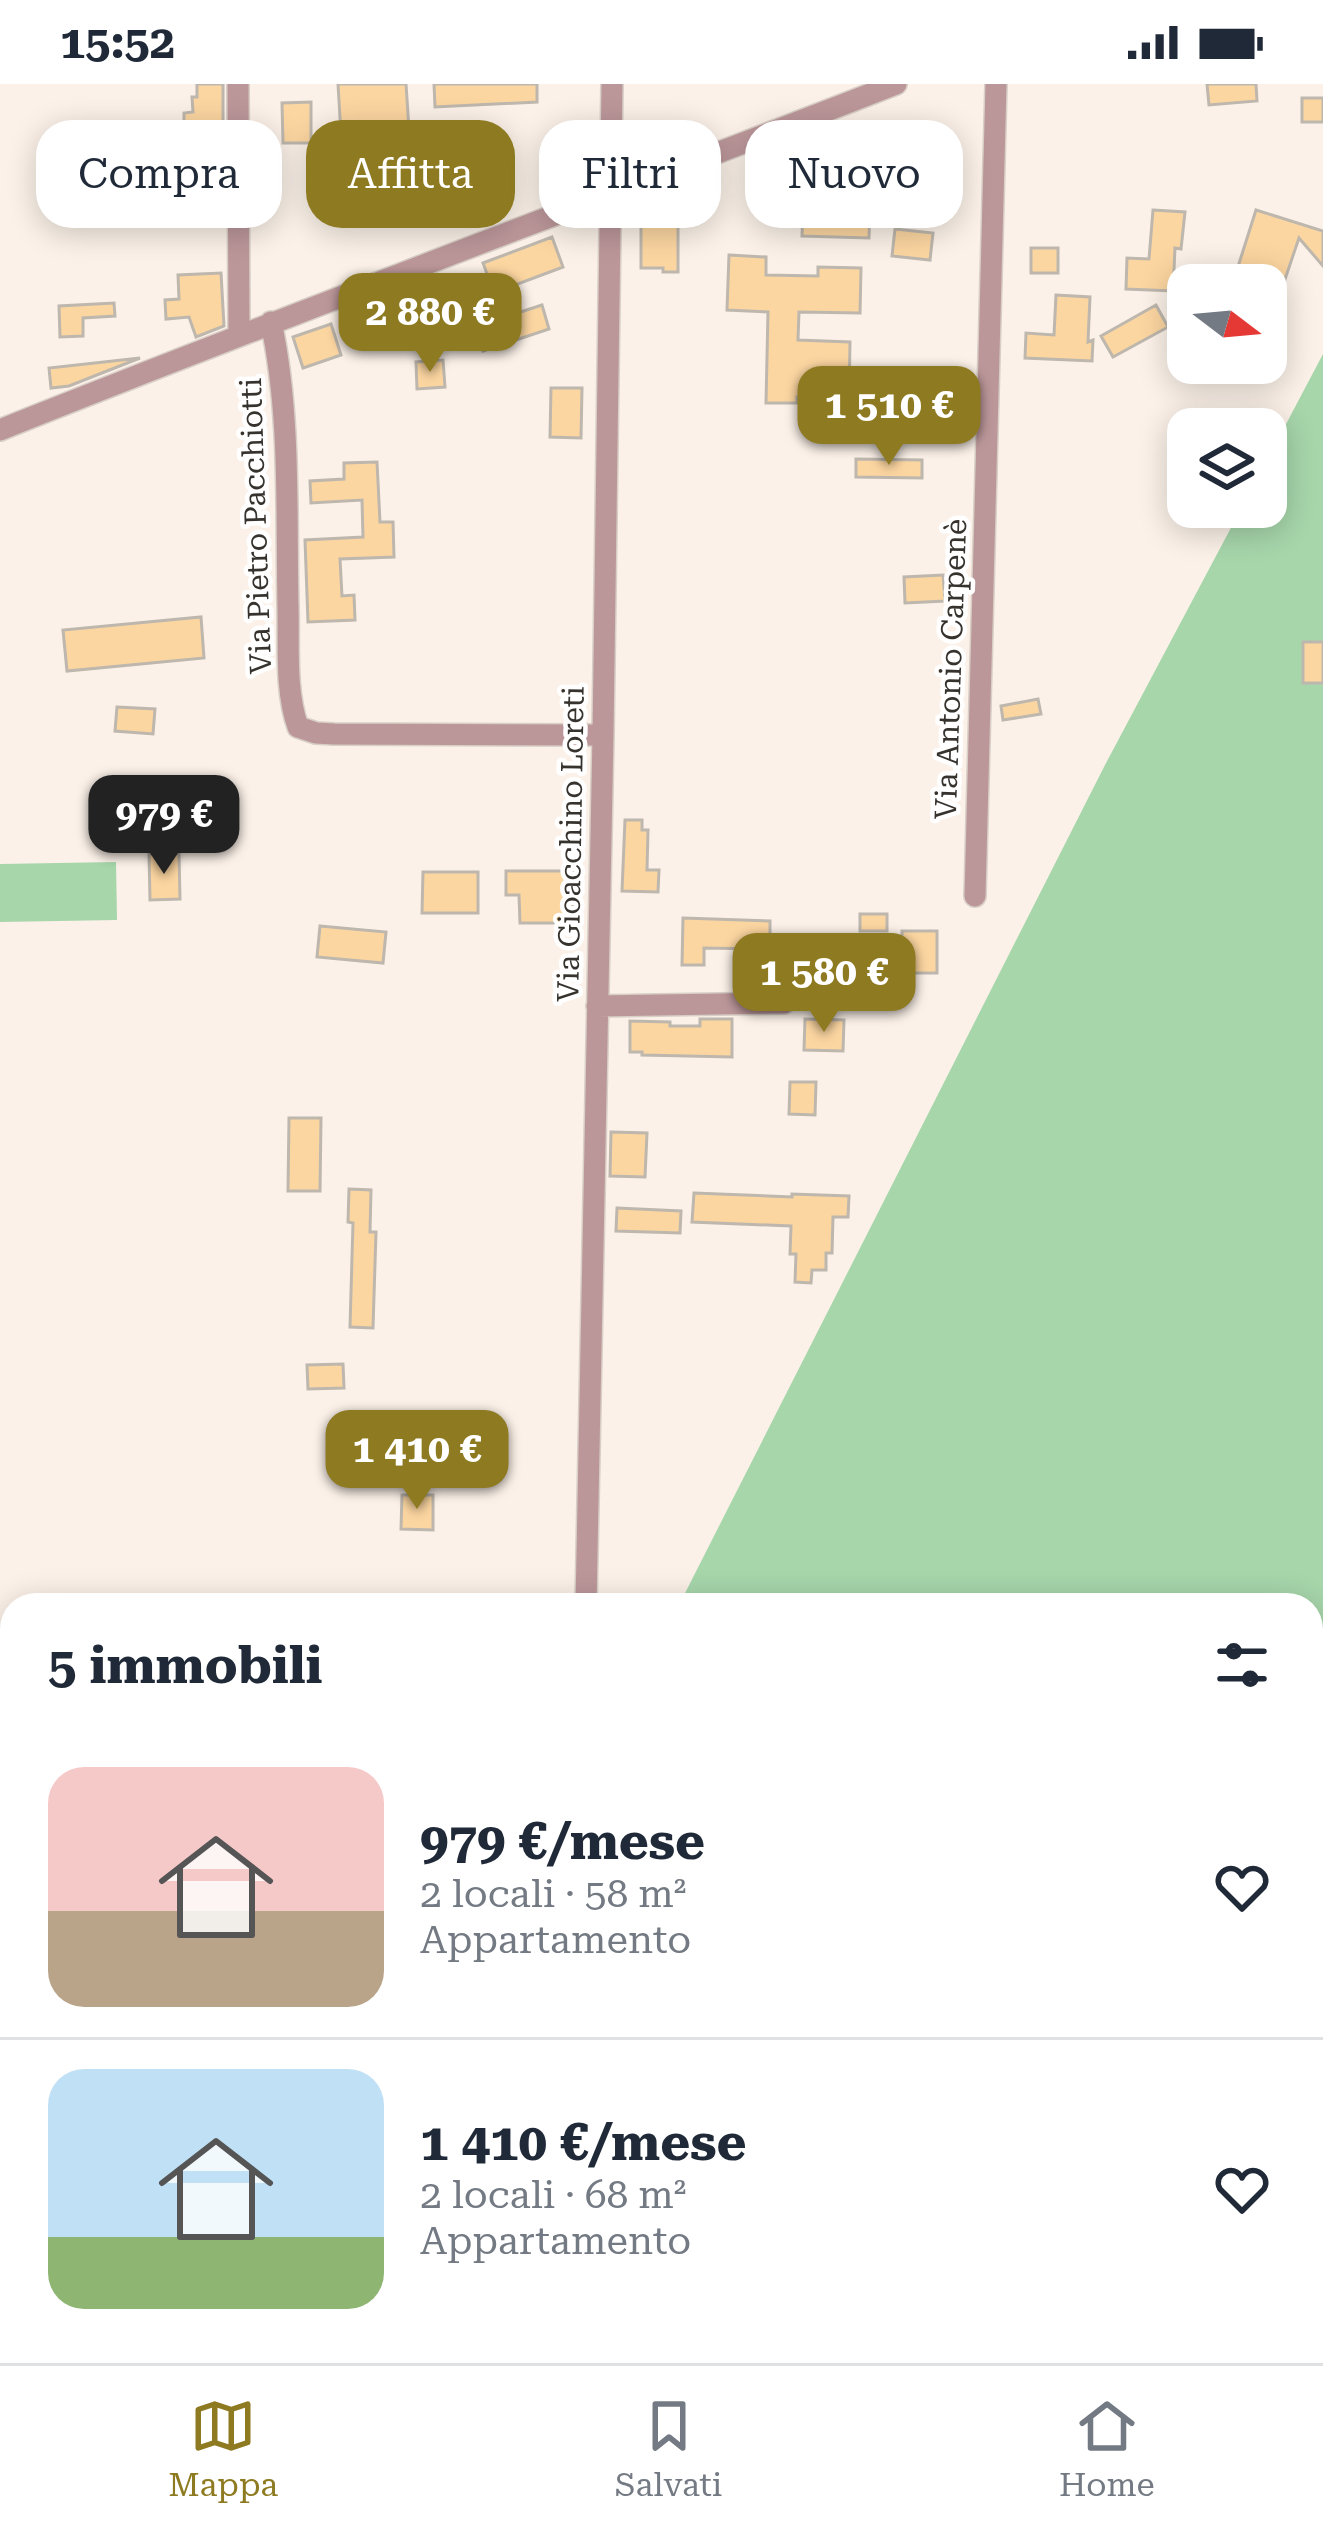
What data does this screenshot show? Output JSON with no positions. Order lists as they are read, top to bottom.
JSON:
{
  "streets": {
    "street": ["Via Pietro Pacchiotti", "Via Antonio Carpenè", "Via Gioacchino Loreti"]
  },
  "crossings": [
    ["Via Pietro Pacchiotti", "Via Gioacchino Loreti"]
  ],
  "north": "right",
  "page": {
    "status": "15:52",
    "chip": [
      "Compra",
      "Affitta",
      "Filtri",
      "Nuovo"
    ],
    "price": [
      "2 880 €",
      "1 510 €",
      "979 €",
      "1 580 €",
      "1 410 €"
    ],
    "heading": "5 immobili",
    "list": [
      {
        "name": "979 €/mese",
        "note": "2 locali · 58 m² · Appartamento"
      },
      {
        "name": "1 410 €/mese",
        "note": "2 locali · 68 m² · Appartamento"
      }
    ],
    "tabs": ["Mappa", "Salvati", "Home"]
  }
}
